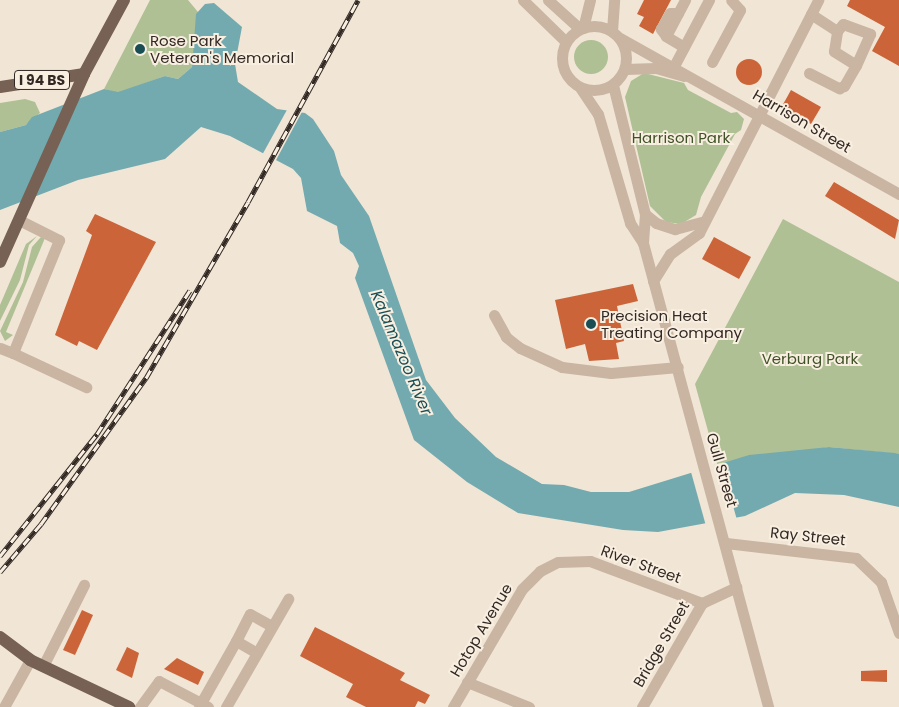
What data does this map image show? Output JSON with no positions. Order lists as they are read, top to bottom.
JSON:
{
  "streets": {
    "main road": ["I 94 BS"],
    "street": [
      "Harrison Street",
      "Gull Street",
      "Ray Street",
      "River Street",
      "Hotop Avenue",
      "Bridge Street"
    ]
  },
  "crossings": [
    ["Harrison Street", "Gull Street"],
    ["Gull Street", "Ray Street"],
    ["Gull Street", "Bridge Street"],
    ["River Street", "Hotop Avenue"],
    ["River Street", "Bridge Street"]
  ],
  "water": ["Kalamazoo River"],
  "parks": ["Harrison Park", "Verburg Park"],
  "places": ["Rose Park Veteran's Memorial", "Precision Heat Treating Company"]
}
